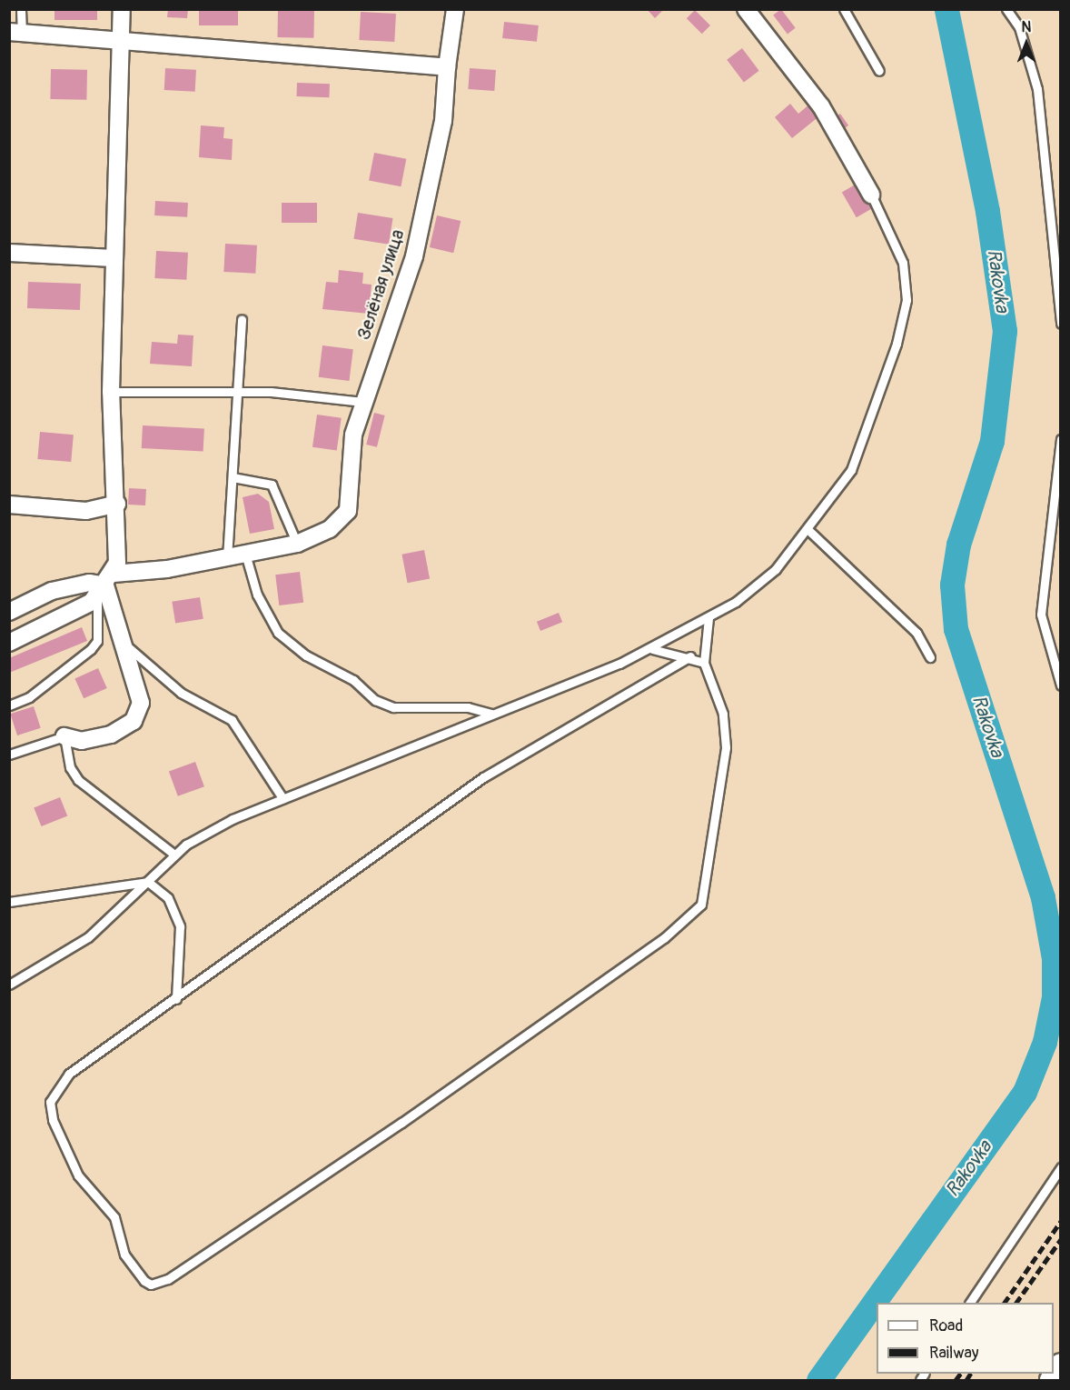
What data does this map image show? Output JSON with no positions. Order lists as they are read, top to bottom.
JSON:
{
  "streets": {
    "street": ["Зелёная улица"]
  },
  "water": ["Rakovka"],
  "legend": ["Road", "Railway"],
  "north": "top"
}
